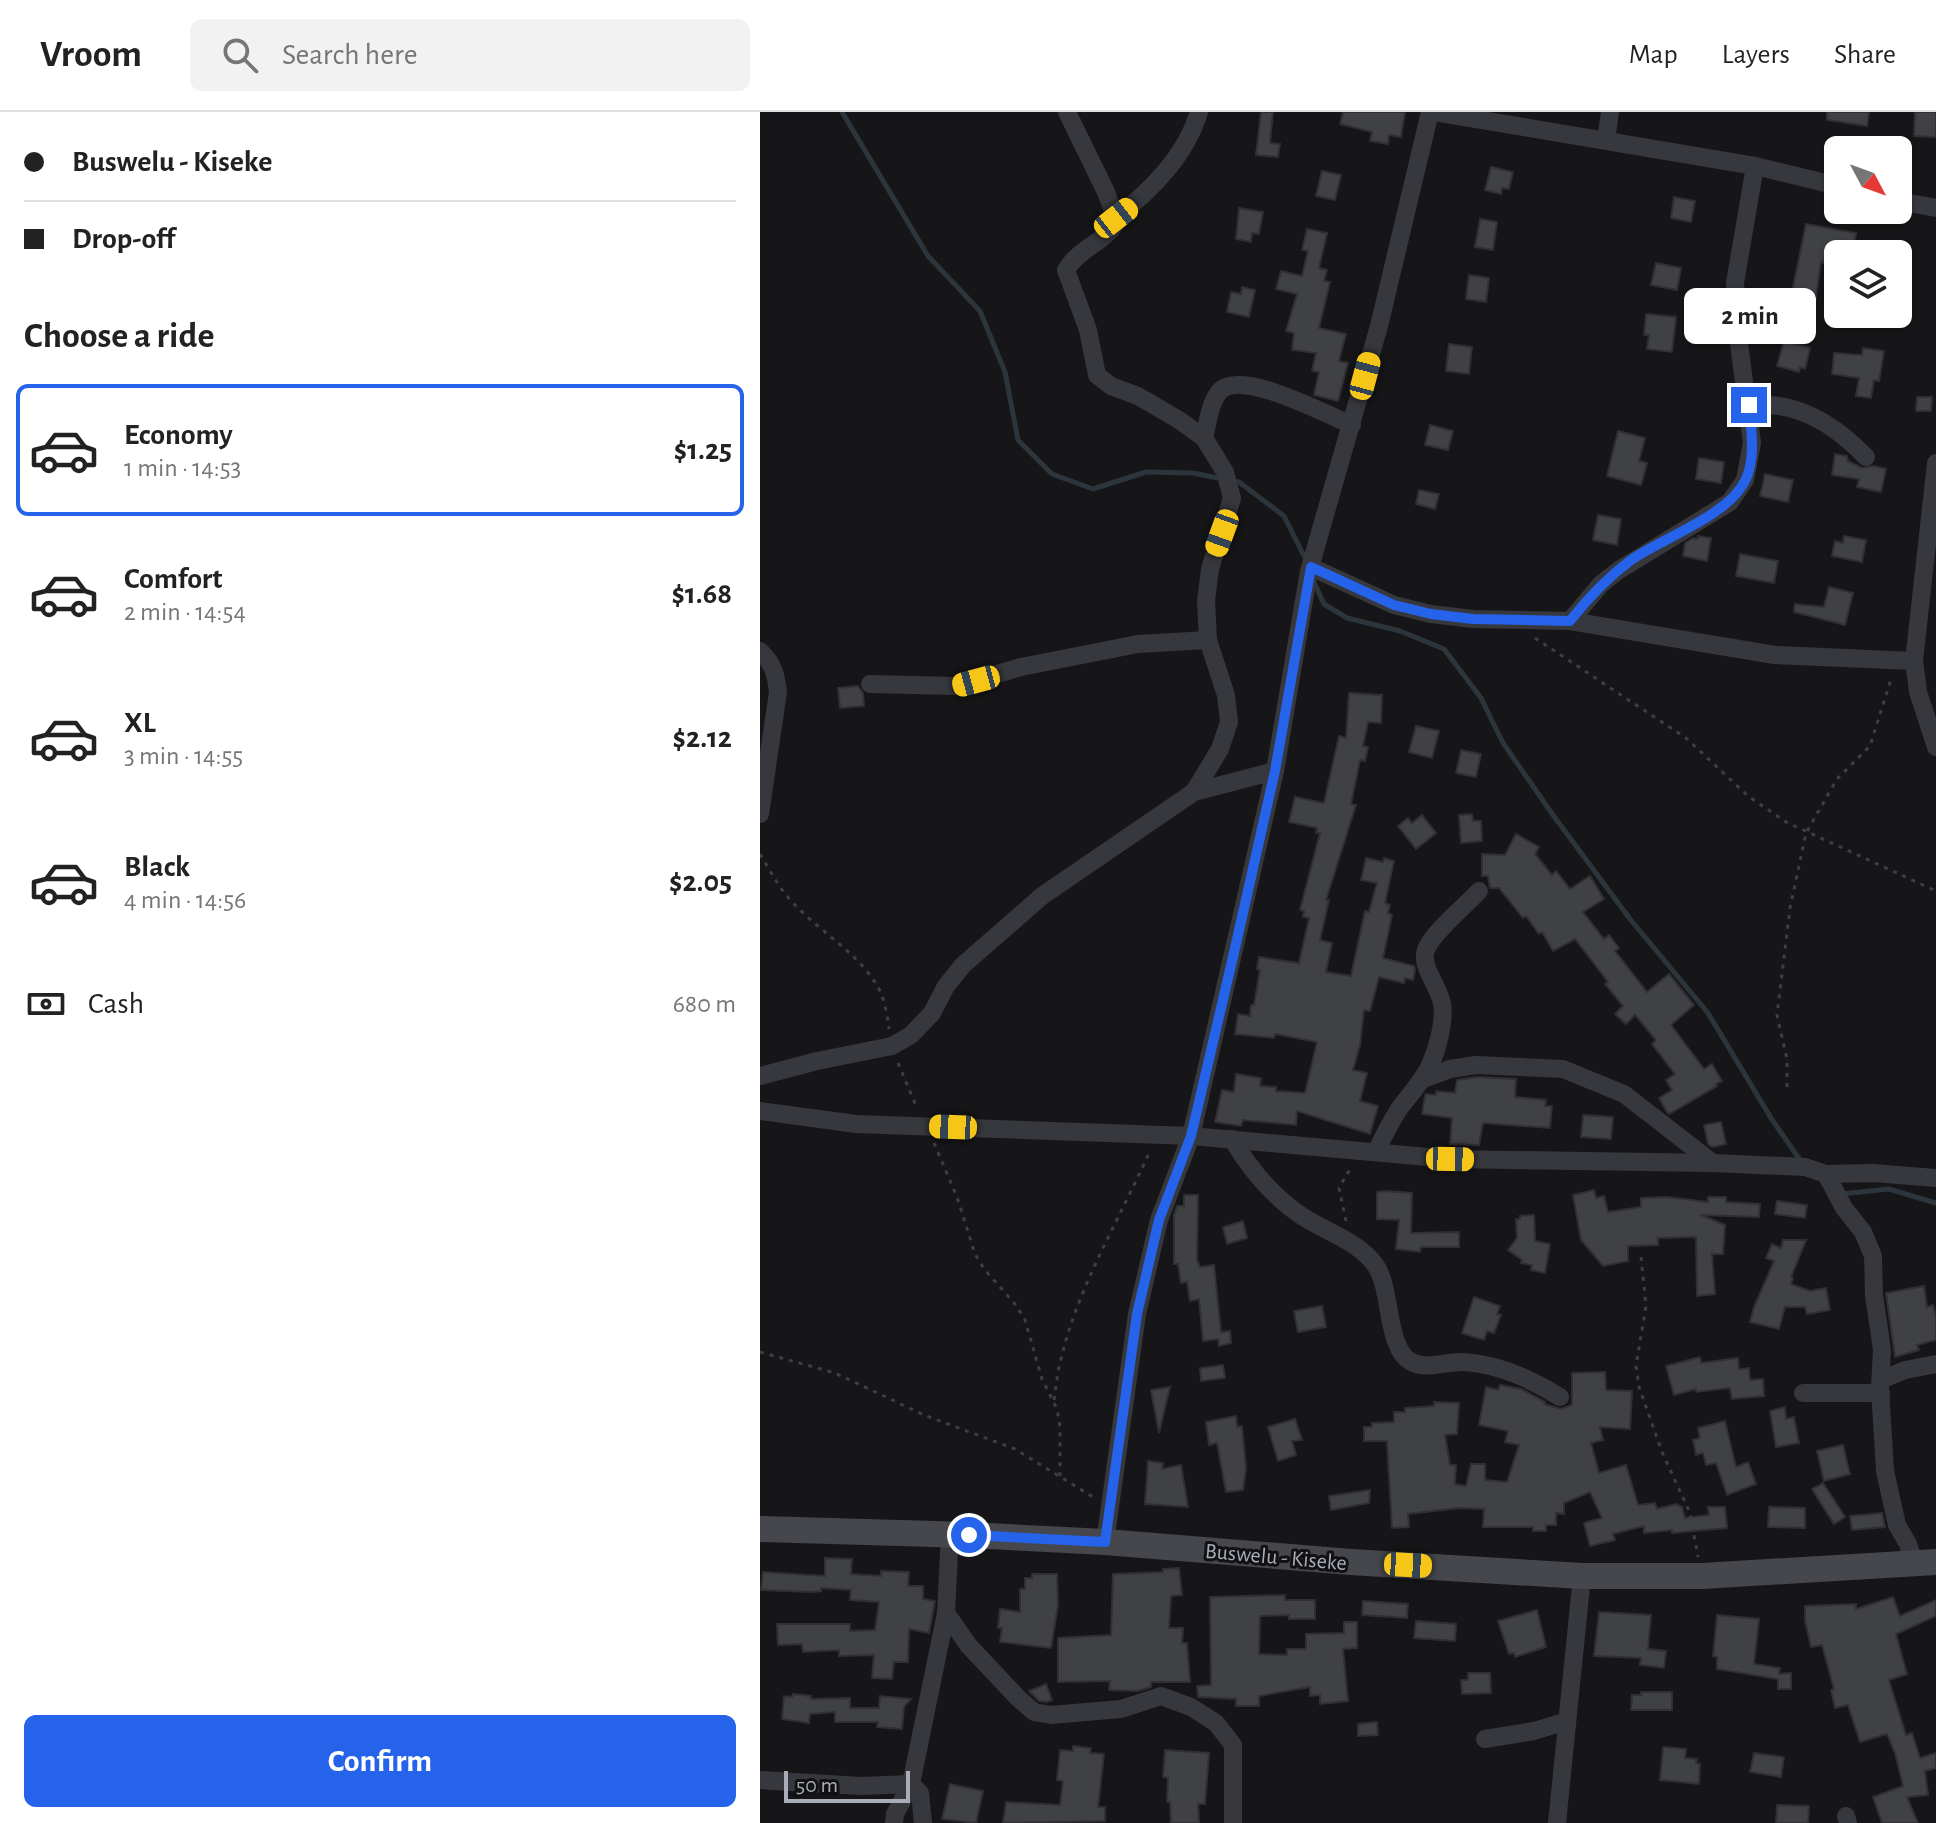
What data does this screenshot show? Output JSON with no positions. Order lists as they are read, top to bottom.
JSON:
{
  "streets": {
    "main road": ["Buswelu - Kiseke"]
  },
  "scale_bar": "50 m",
  "north": "bottom right",
  "page": {
    "header": "Vroom",
    "search": "Search here",
    "nav": ["Map", "Layers", "Share"],
    "banner": ["Buswelu - Kiseke", "Drop-off"],
    "heading": "Choose a ride",
    "bubble": "2 min",
    "list": [
      {
        "name": "Economy",
        "note": "1 min · 14:53",
        "value": "$1.25"
      },
      {
        "name": "Comfort",
        "note": "2 min · 14:54",
        "value": "$1.68"
      },
      {
        "name": "XL",
        "note": "3 min · 14:55",
        "value": "$2.12"
      },
      {
        "name": "Black",
        "note": "4 min · 14:56",
        "value": "$2.05"
      }
    ],
    "pay": ["Cash", "680 m"],
    "buttons": "Confirm",
    "scale": "50 m"
  }
}
